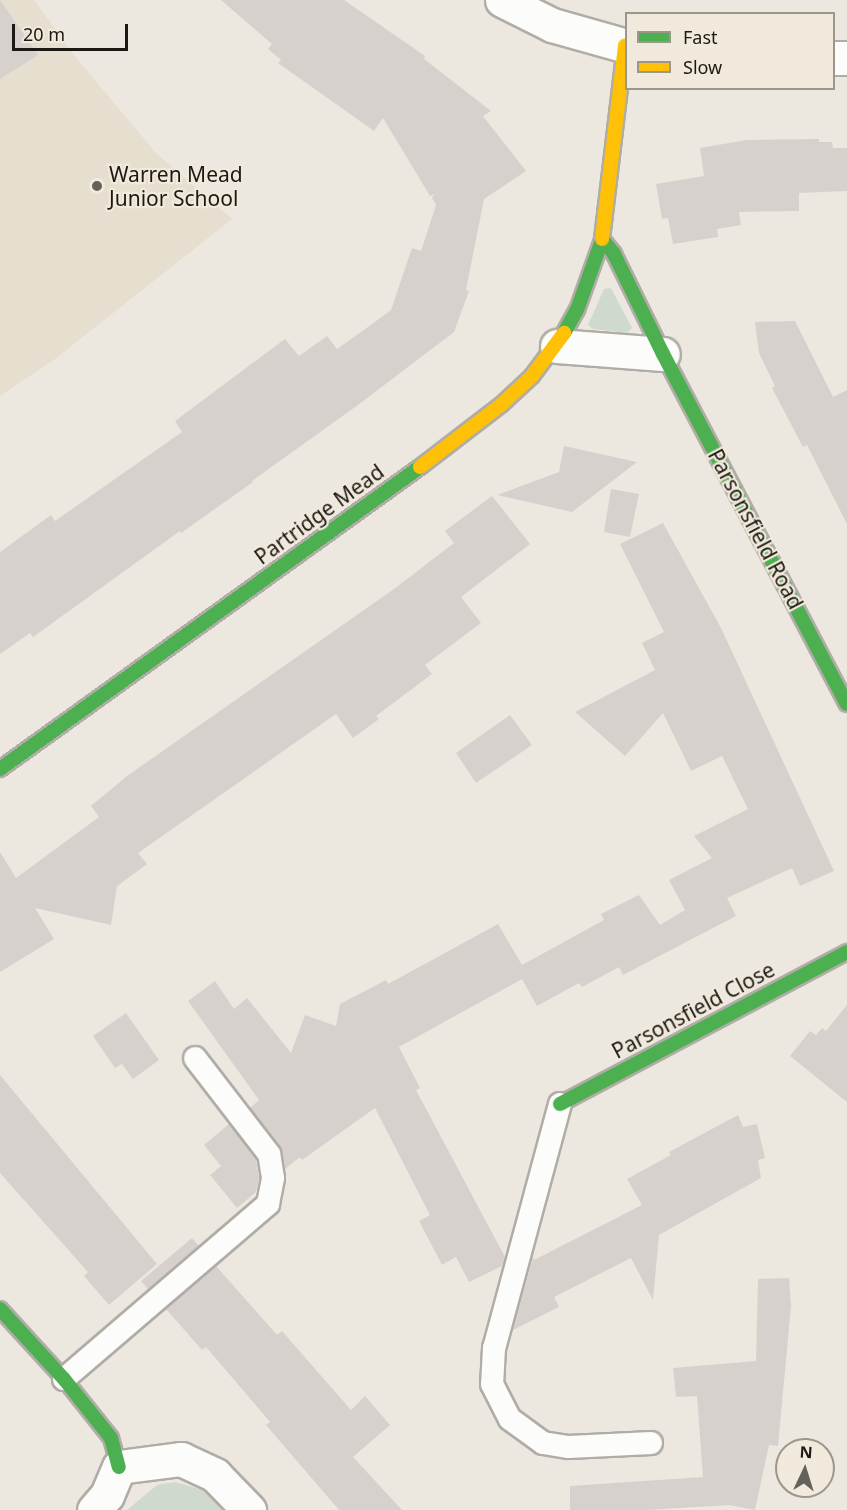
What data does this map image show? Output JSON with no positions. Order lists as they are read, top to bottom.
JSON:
{
  "streets": {
    "street": ["Partridge Mead", "Parsonsfield Road", "Parsonsfield Close"]
  },
  "crossings": [
    ["Partridge Mead", "Parsonsfield Road"]
  ],
  "places": ["Warren Mead Junior School"],
  "legend": ["Fast", "Slow"],
  "scale_bar": "20 m",
  "north": "top"
}
